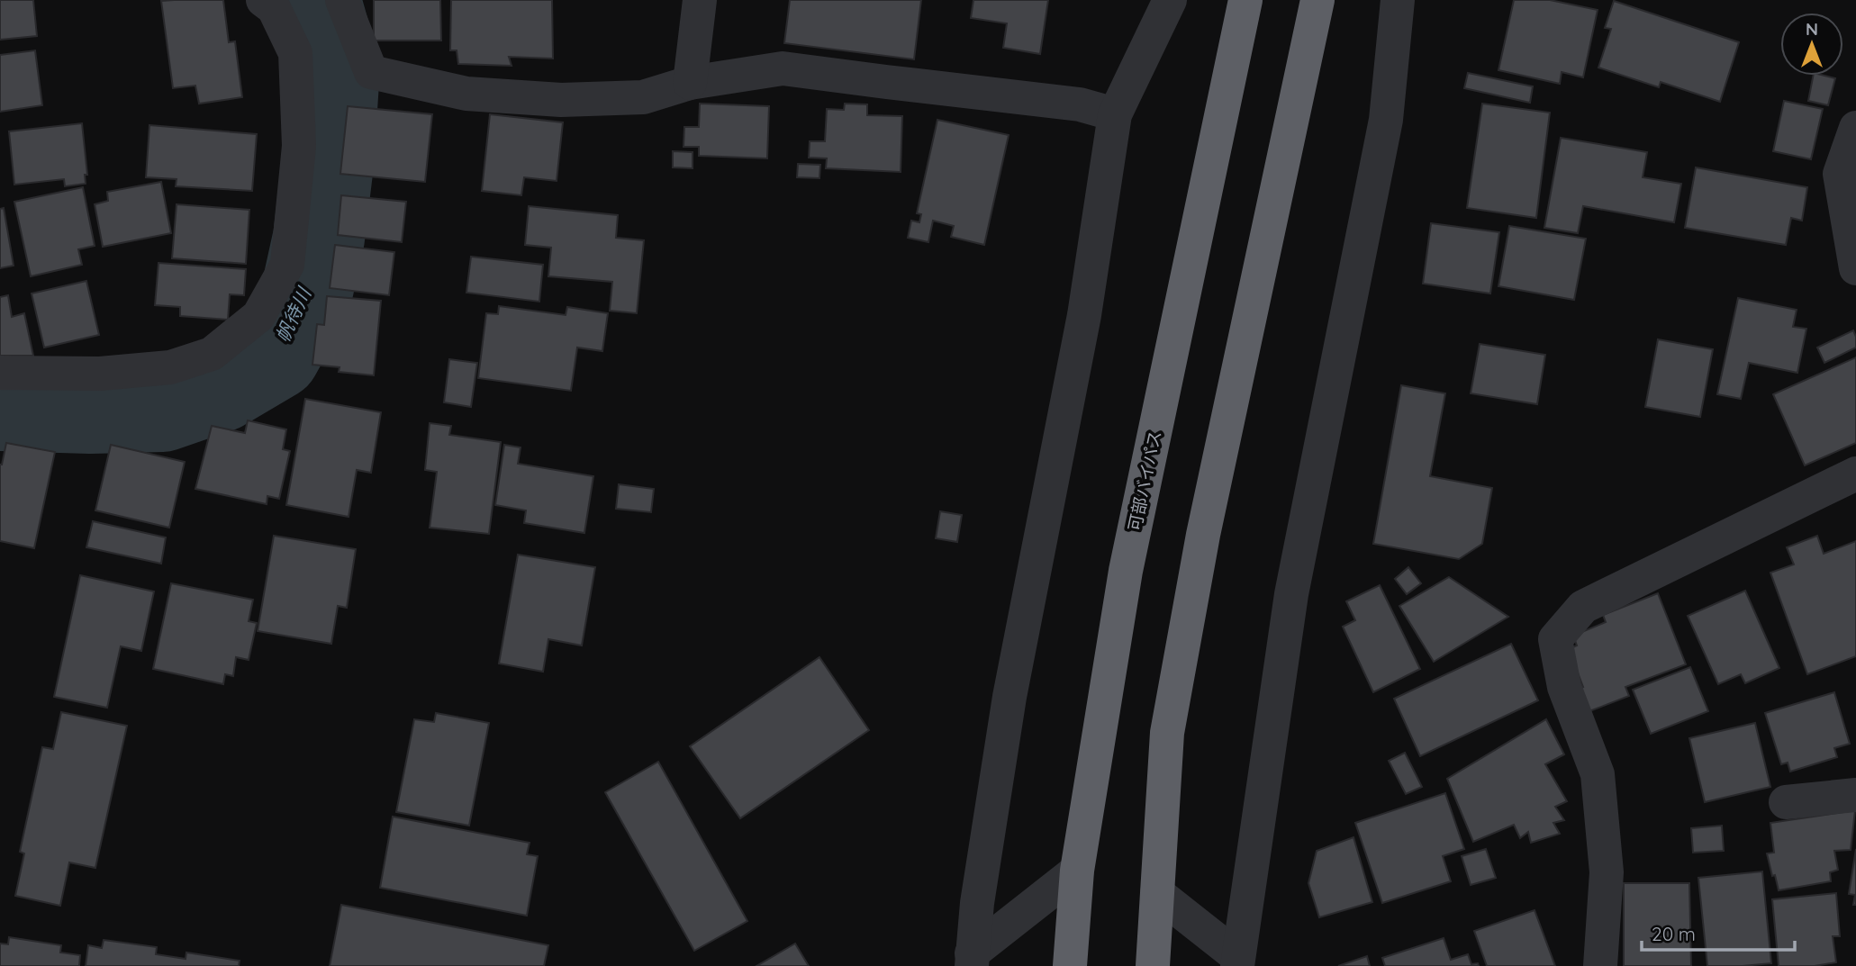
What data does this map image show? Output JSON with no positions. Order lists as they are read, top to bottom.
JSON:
{
  "streets": {
    "highway": ["可部バイパス"]
  },
  "water": ["帆待川"],
  "scale_bar": "20 m",
  "north": "top"
}
